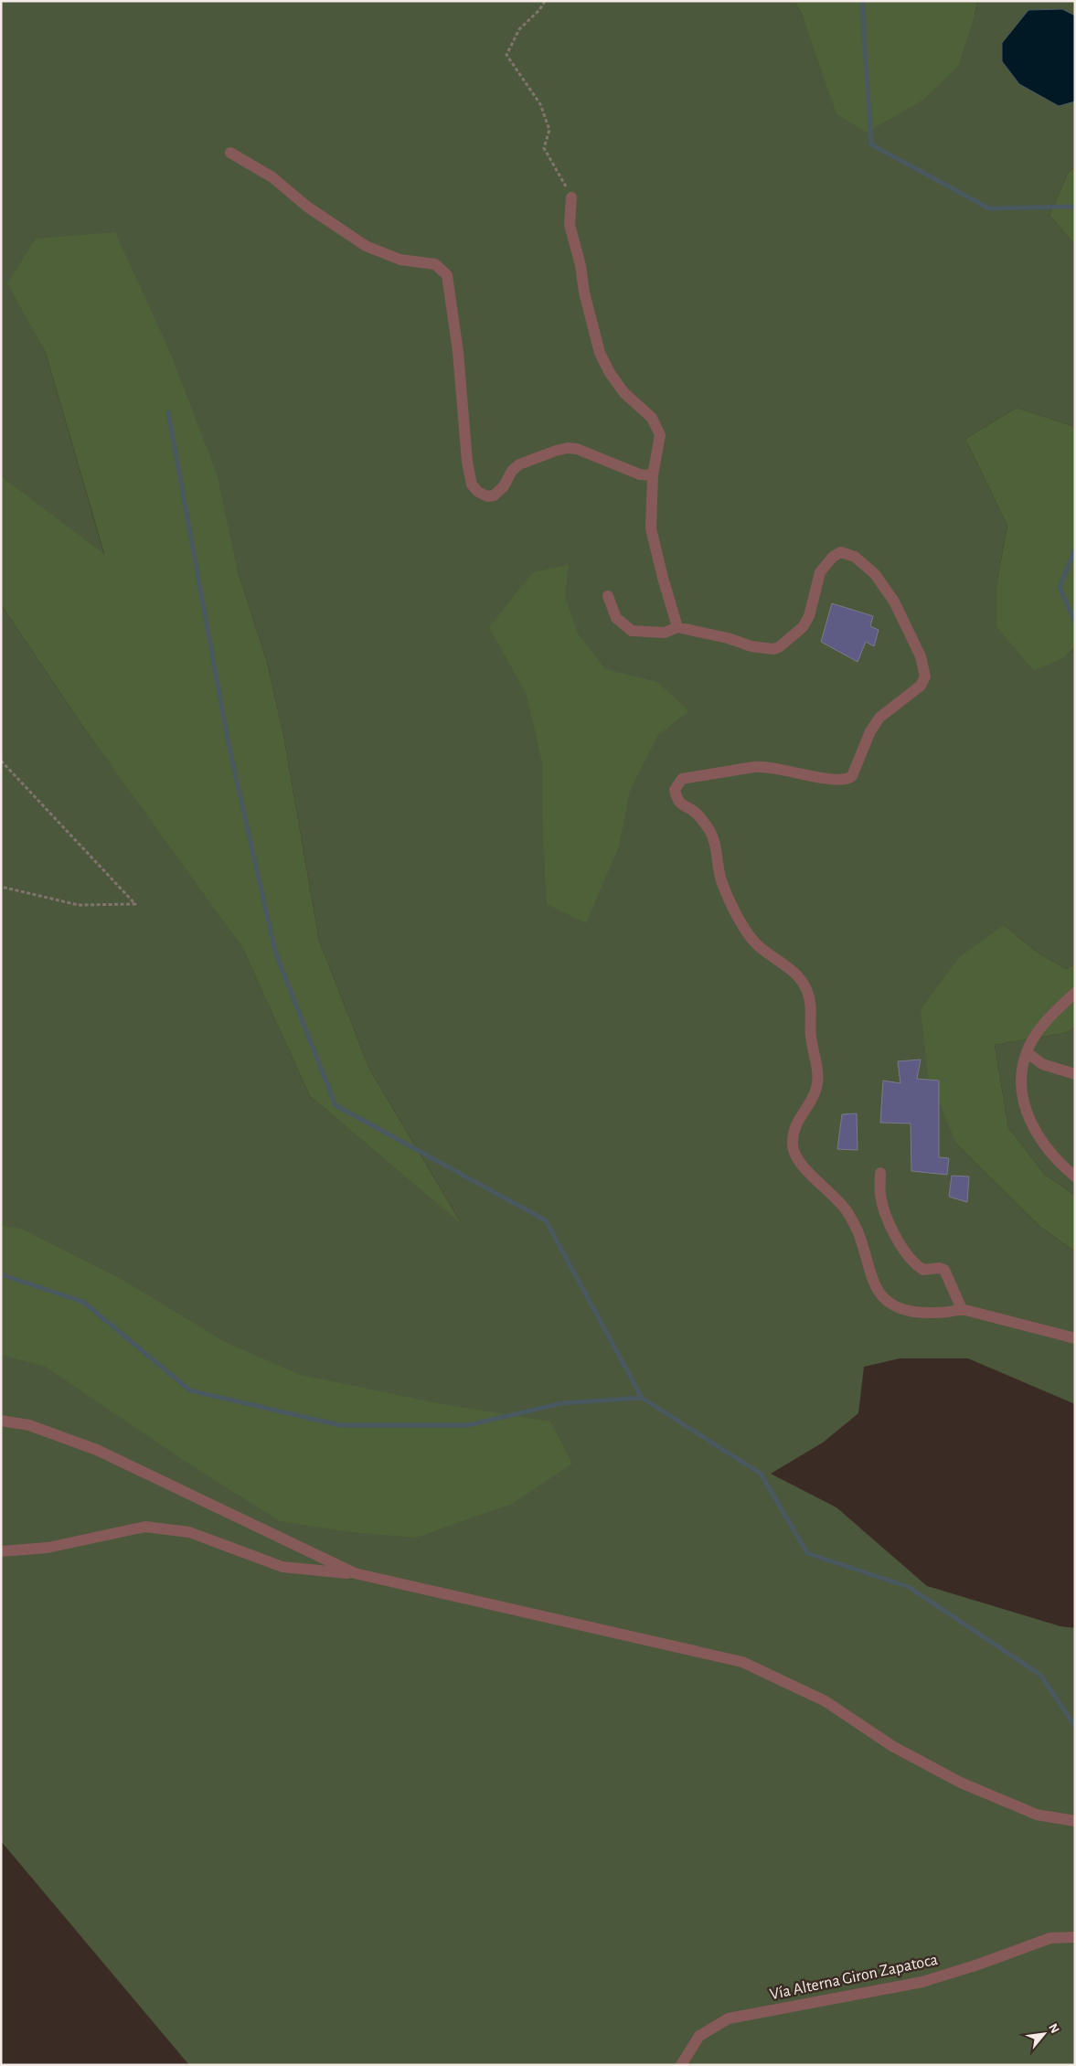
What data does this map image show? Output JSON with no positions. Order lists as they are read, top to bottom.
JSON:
{
  "streets": {
    "street": ["Vía Alterna Giron Zapatoca"]
  },
  "north": "top right"
}
